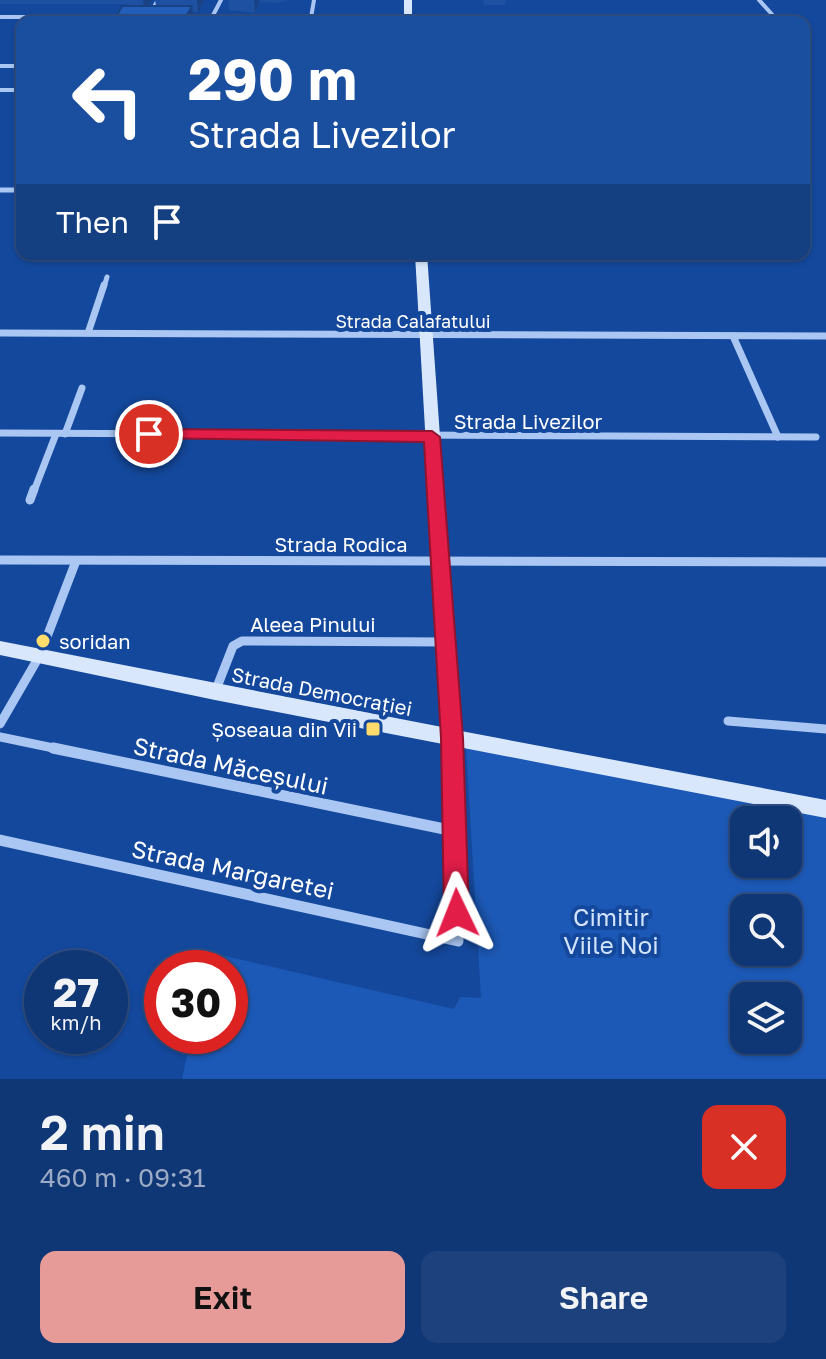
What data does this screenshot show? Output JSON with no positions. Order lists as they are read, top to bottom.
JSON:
{
  "streets": {
    "street": [
      "Strada Calafatului",
      "Strada Livezilor",
      "Strada Rodica",
      "Aleea Pinului",
      "Strada Democrației",
      "Strada Măceșului",
      "Strada Margaretei"
    ]
  },
  "crossings": [
    ["Aleea Pinului", "Strada Democrației"],
    ["Strada Măceșului", "Strada Margaretei"]
  ],
  "parks": ["Cimitir Viile Noi"],
  "places": {
    "other": ["soridan"],
    "transit": ["Șoseaua din Vii"]
  },
  "page": {
    "turn": ["290 m", "Strada Livezilor"],
    "then": "Then",
    "speed": "27 km/h",
    "limit": "30",
    "heading": ["2 min", "460 m · 09:31"],
    "buttons": ["Exit", "Share"]
  }
}
